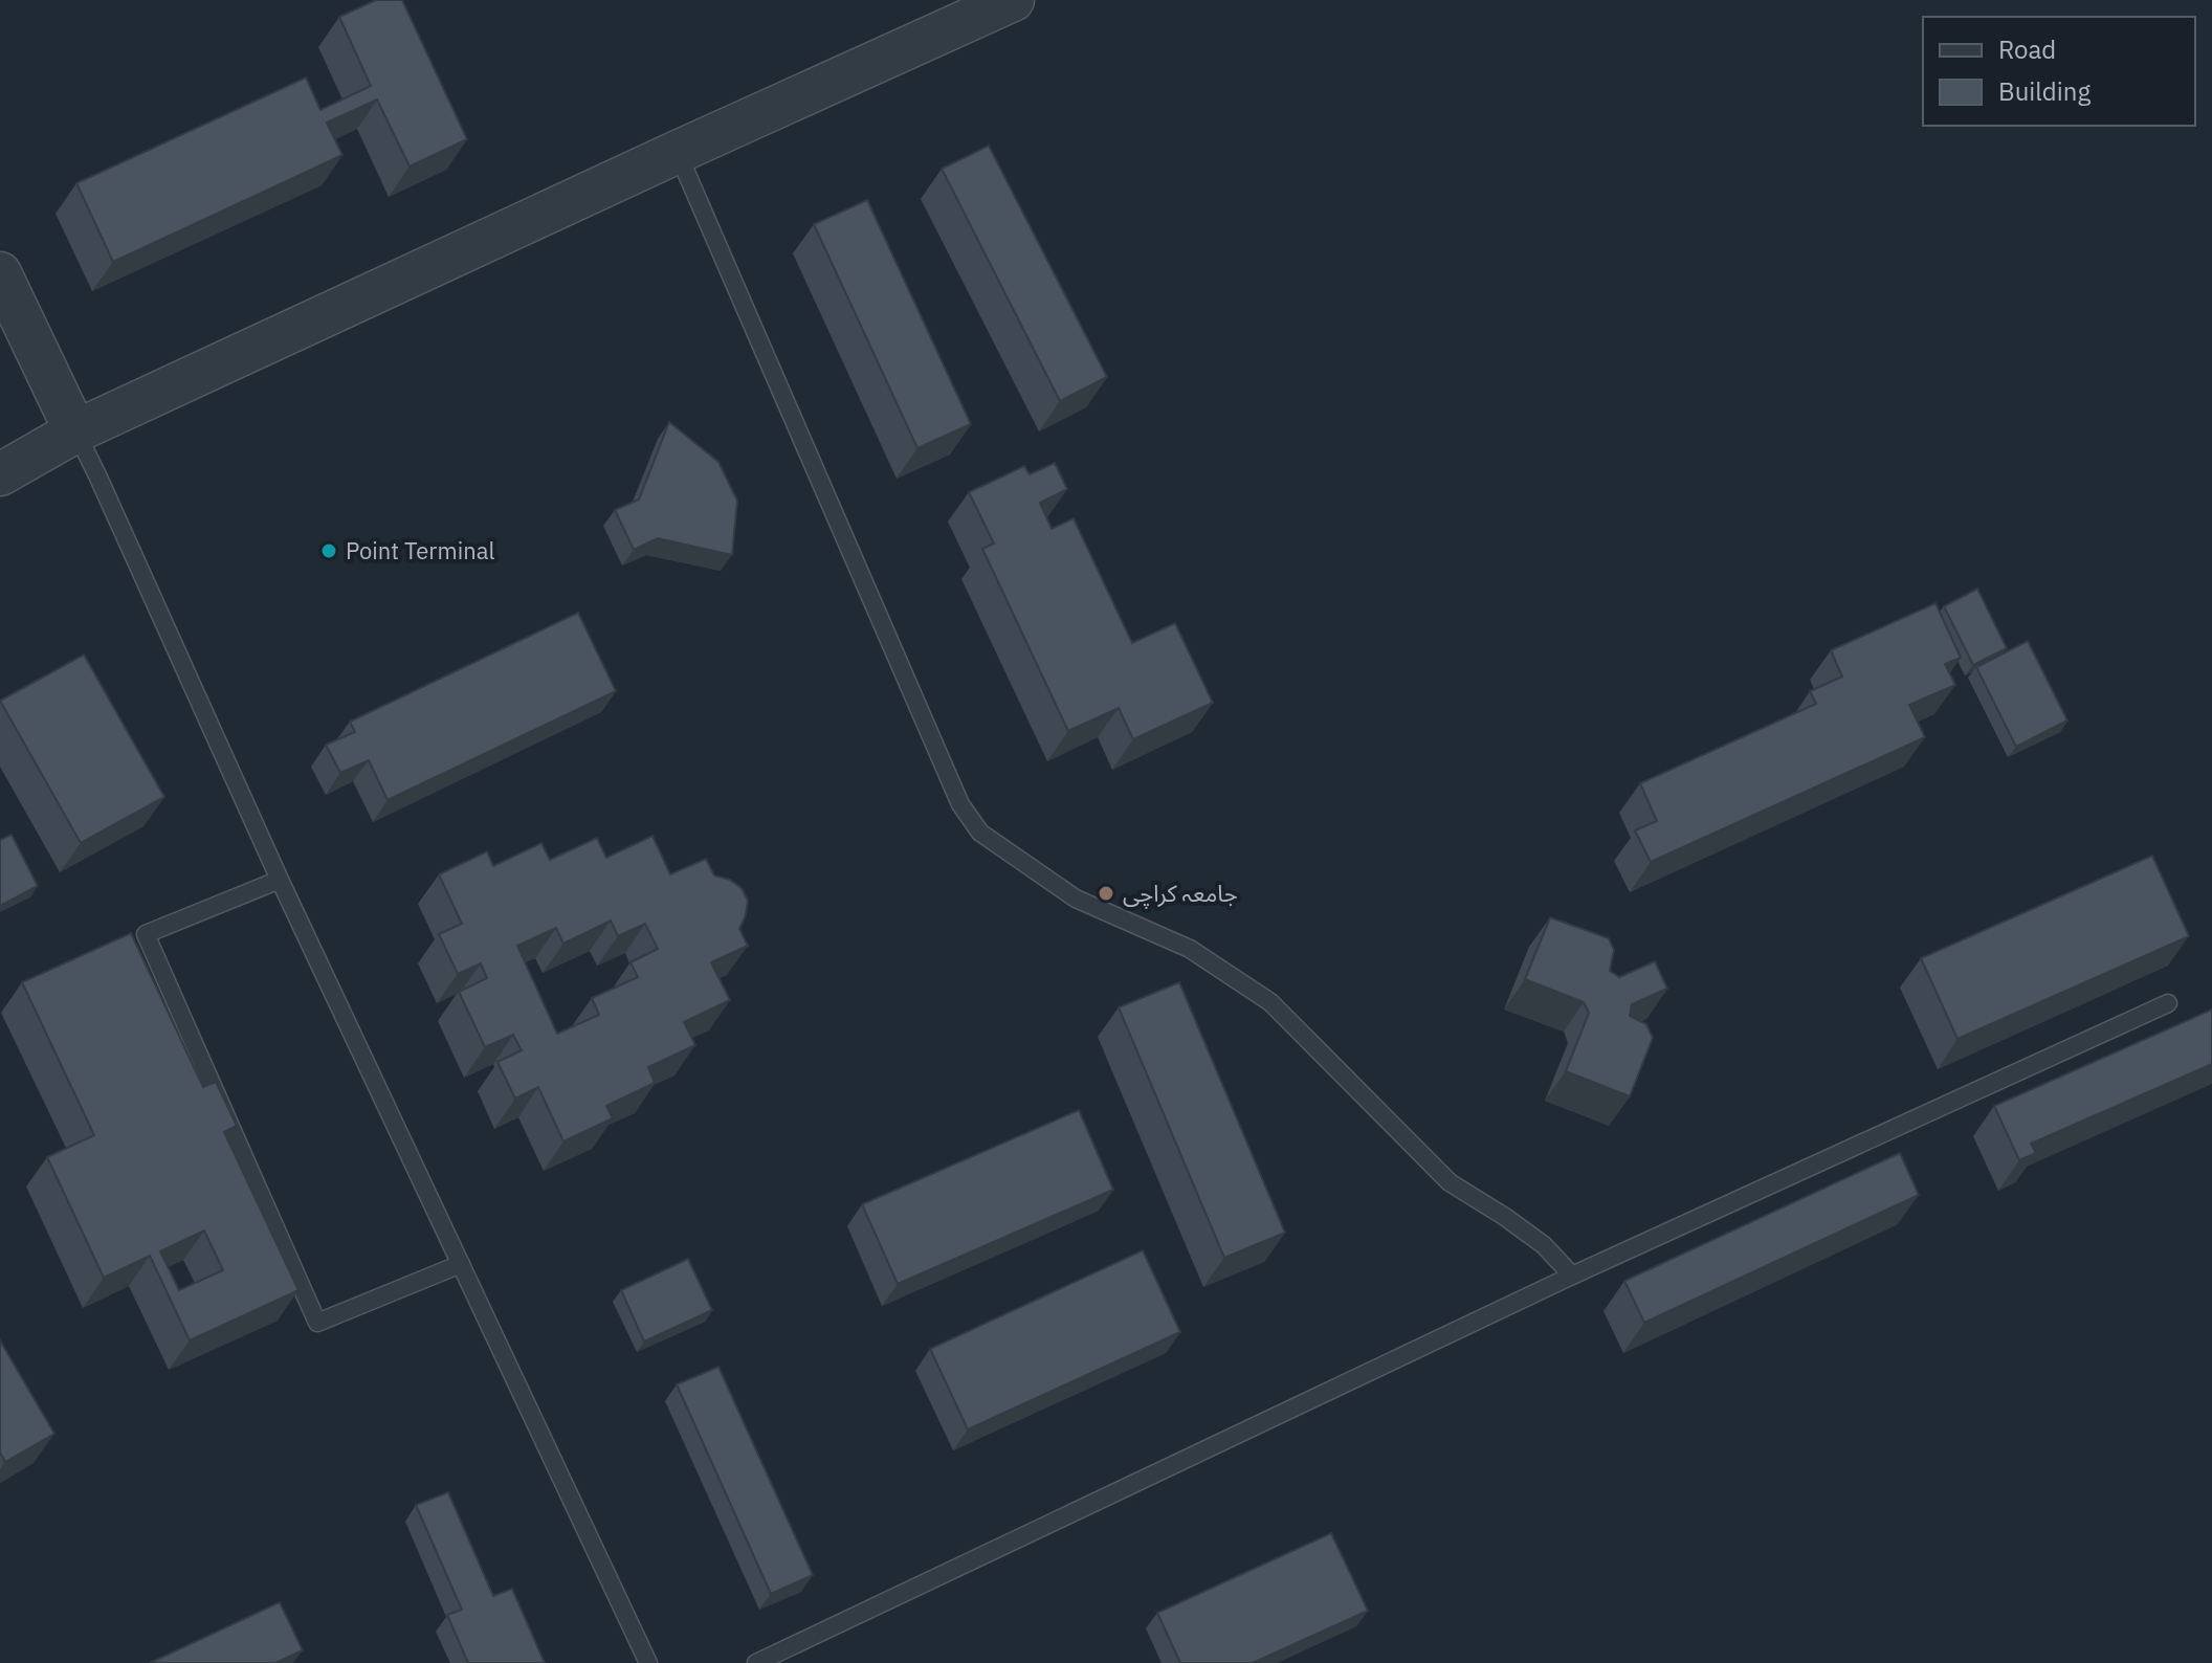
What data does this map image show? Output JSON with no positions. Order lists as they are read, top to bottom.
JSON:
{
  "places": ["Point Terminal", "جامعہ کراچی"],
  "legend": ["Road", "Building"]
}
